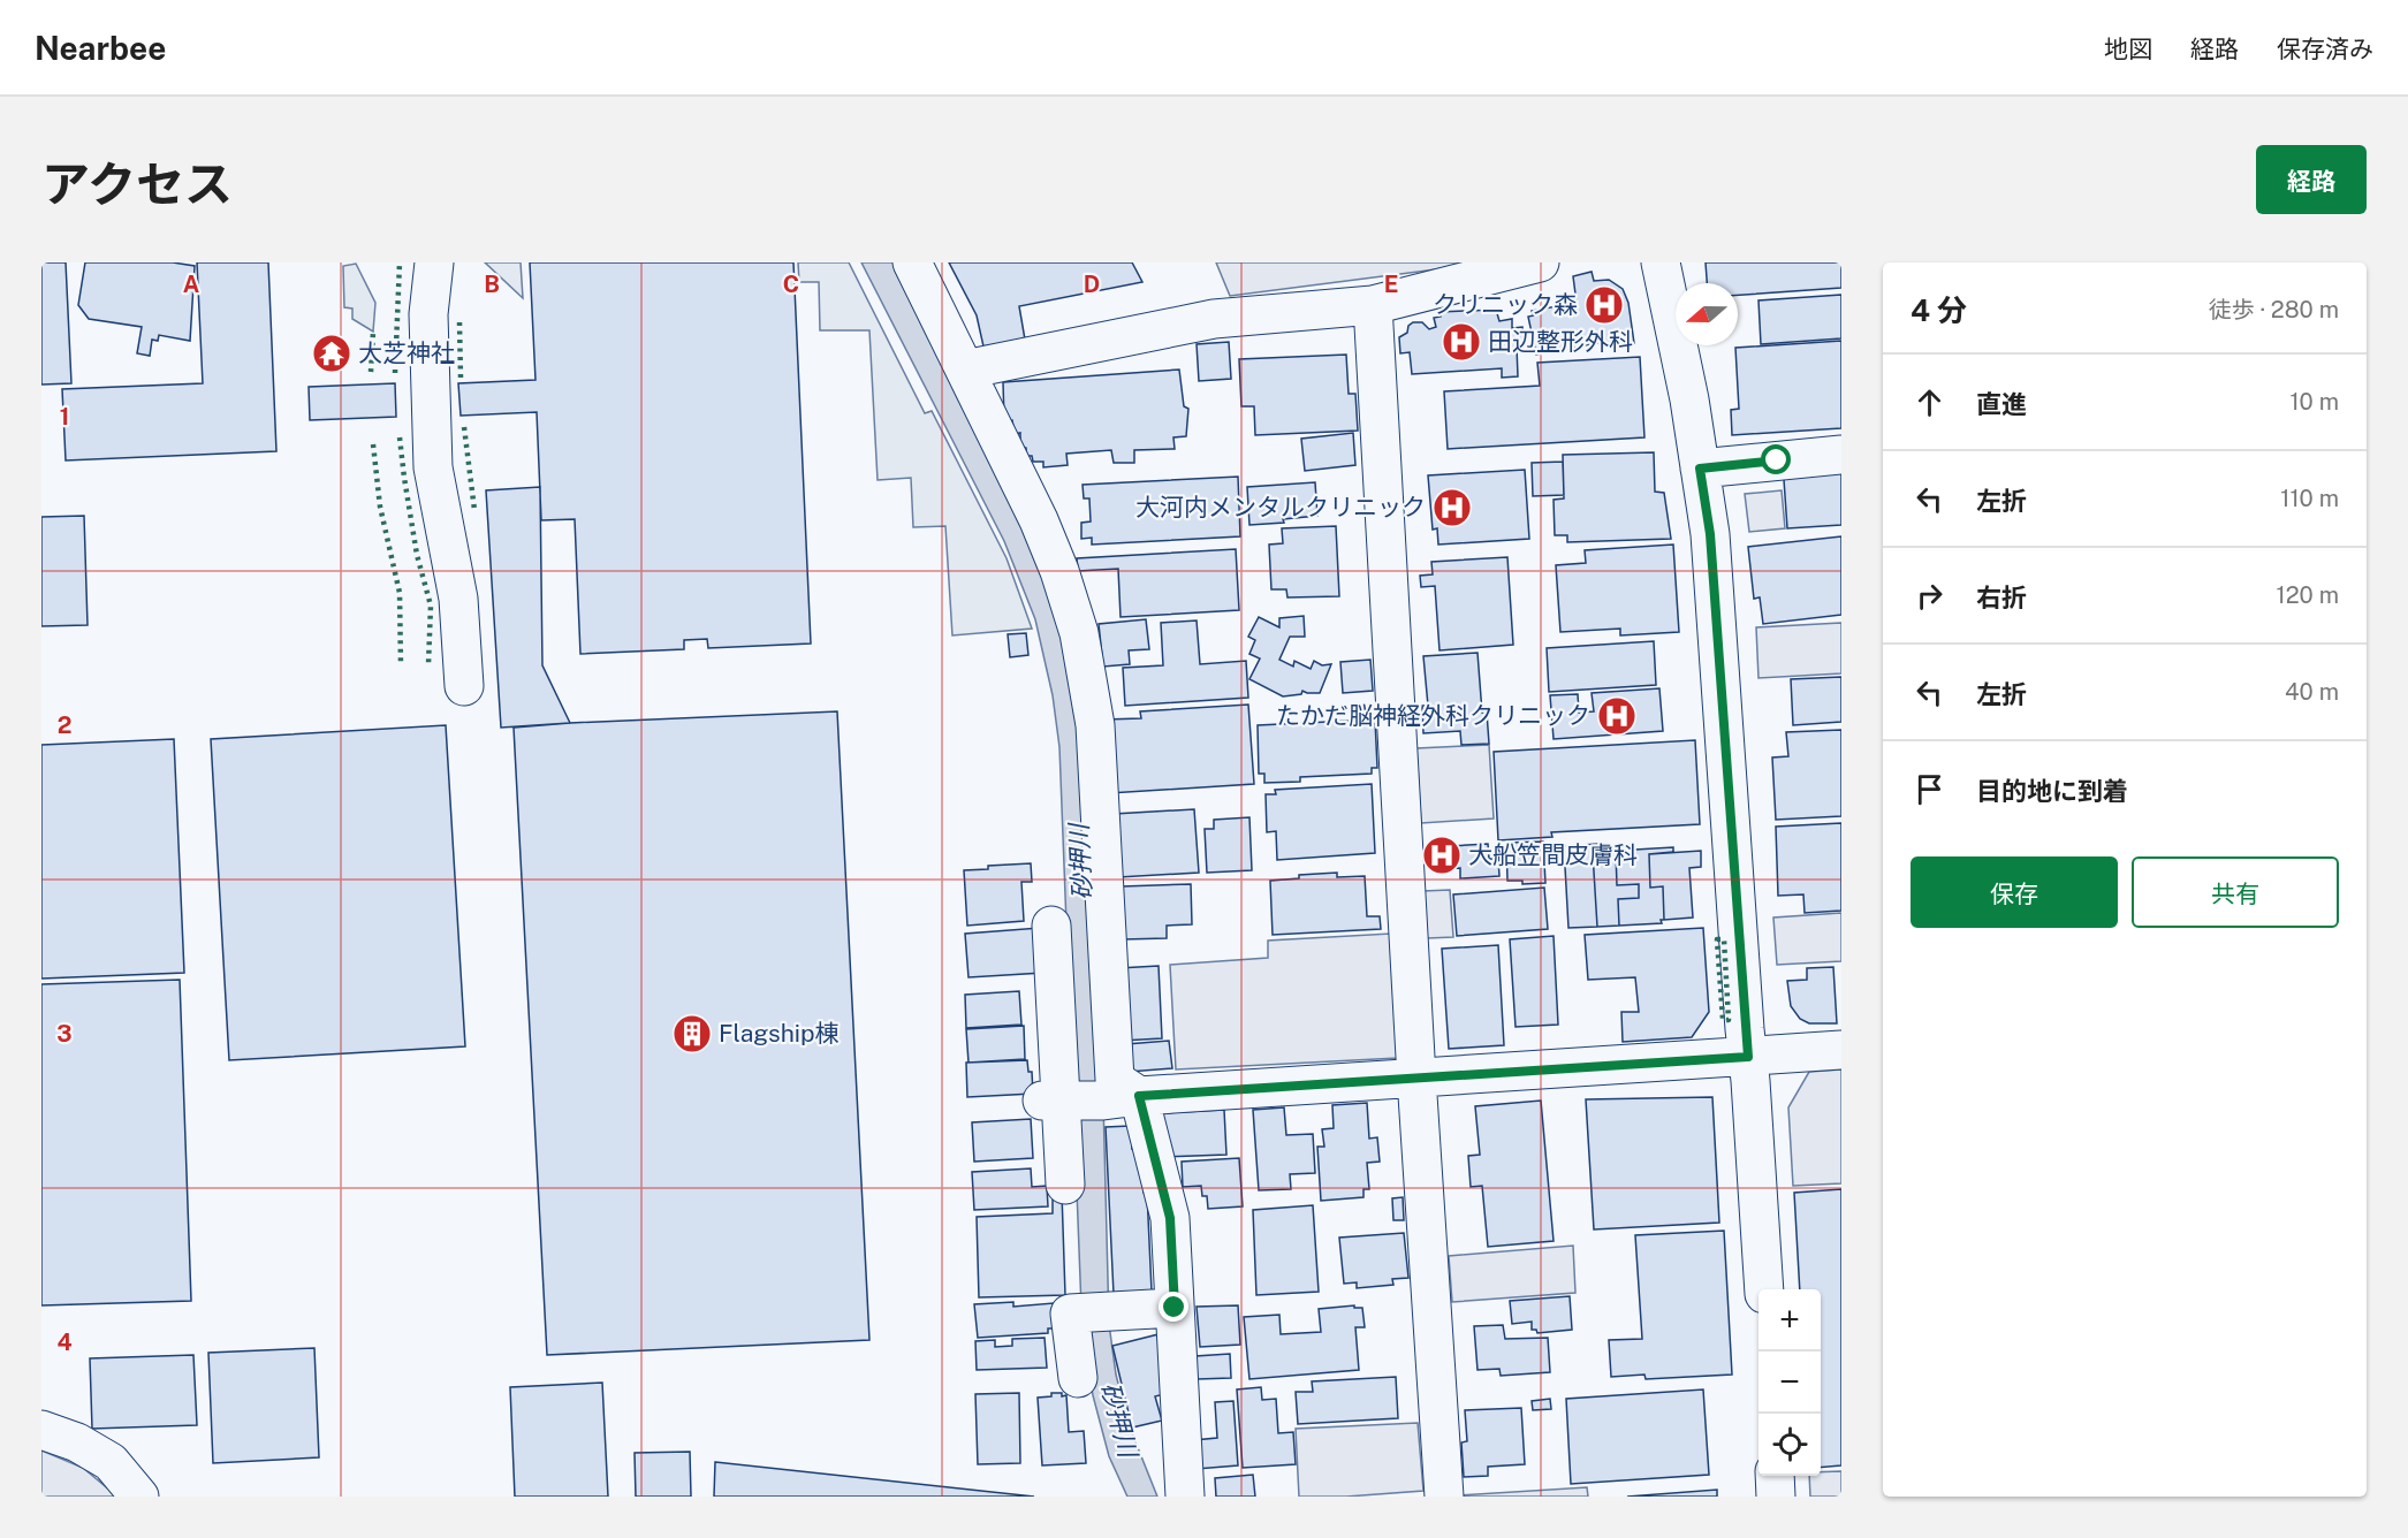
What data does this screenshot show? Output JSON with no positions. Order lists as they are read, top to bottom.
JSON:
{
  "water": ["砂押川"],
  "places": {
    "hospital": [
      "クリニック森",
      "田辺整形外科",
      "大河内メンタルクリニック",
      "たかだ脳神経外科クリニック",
      "大船笠間皮膚科"
    ],
    "temple": ["大芝神社"],
    "building": ["Flagship棟"]
  },
  "north": "left",
  "page": {
    "header": "Nearbee",
    "nav": ["地図", "経路", "保存済み"],
    "title": "アクセス",
    "buttons": [
      "経路",
      ["保存", "共有"]
    ],
    "heading": ["4 分", "徒歩 · 280 m"],
    "list": [
      ["直進", "10 m"],
      ["左折", "110 m"],
      ["右折", "120 m"],
      ["左折", "40 m"],
      "目的地に到着"
    ],
    "map_buttons": ["+", "−"]
  },
  "grid": {
    "columns": [
      "A",
      "B",
      "C",
      "D",
      "E"
    ],
    "rows": [
      "1",
      "2",
      "3",
      "4"
    ]
  }
}
